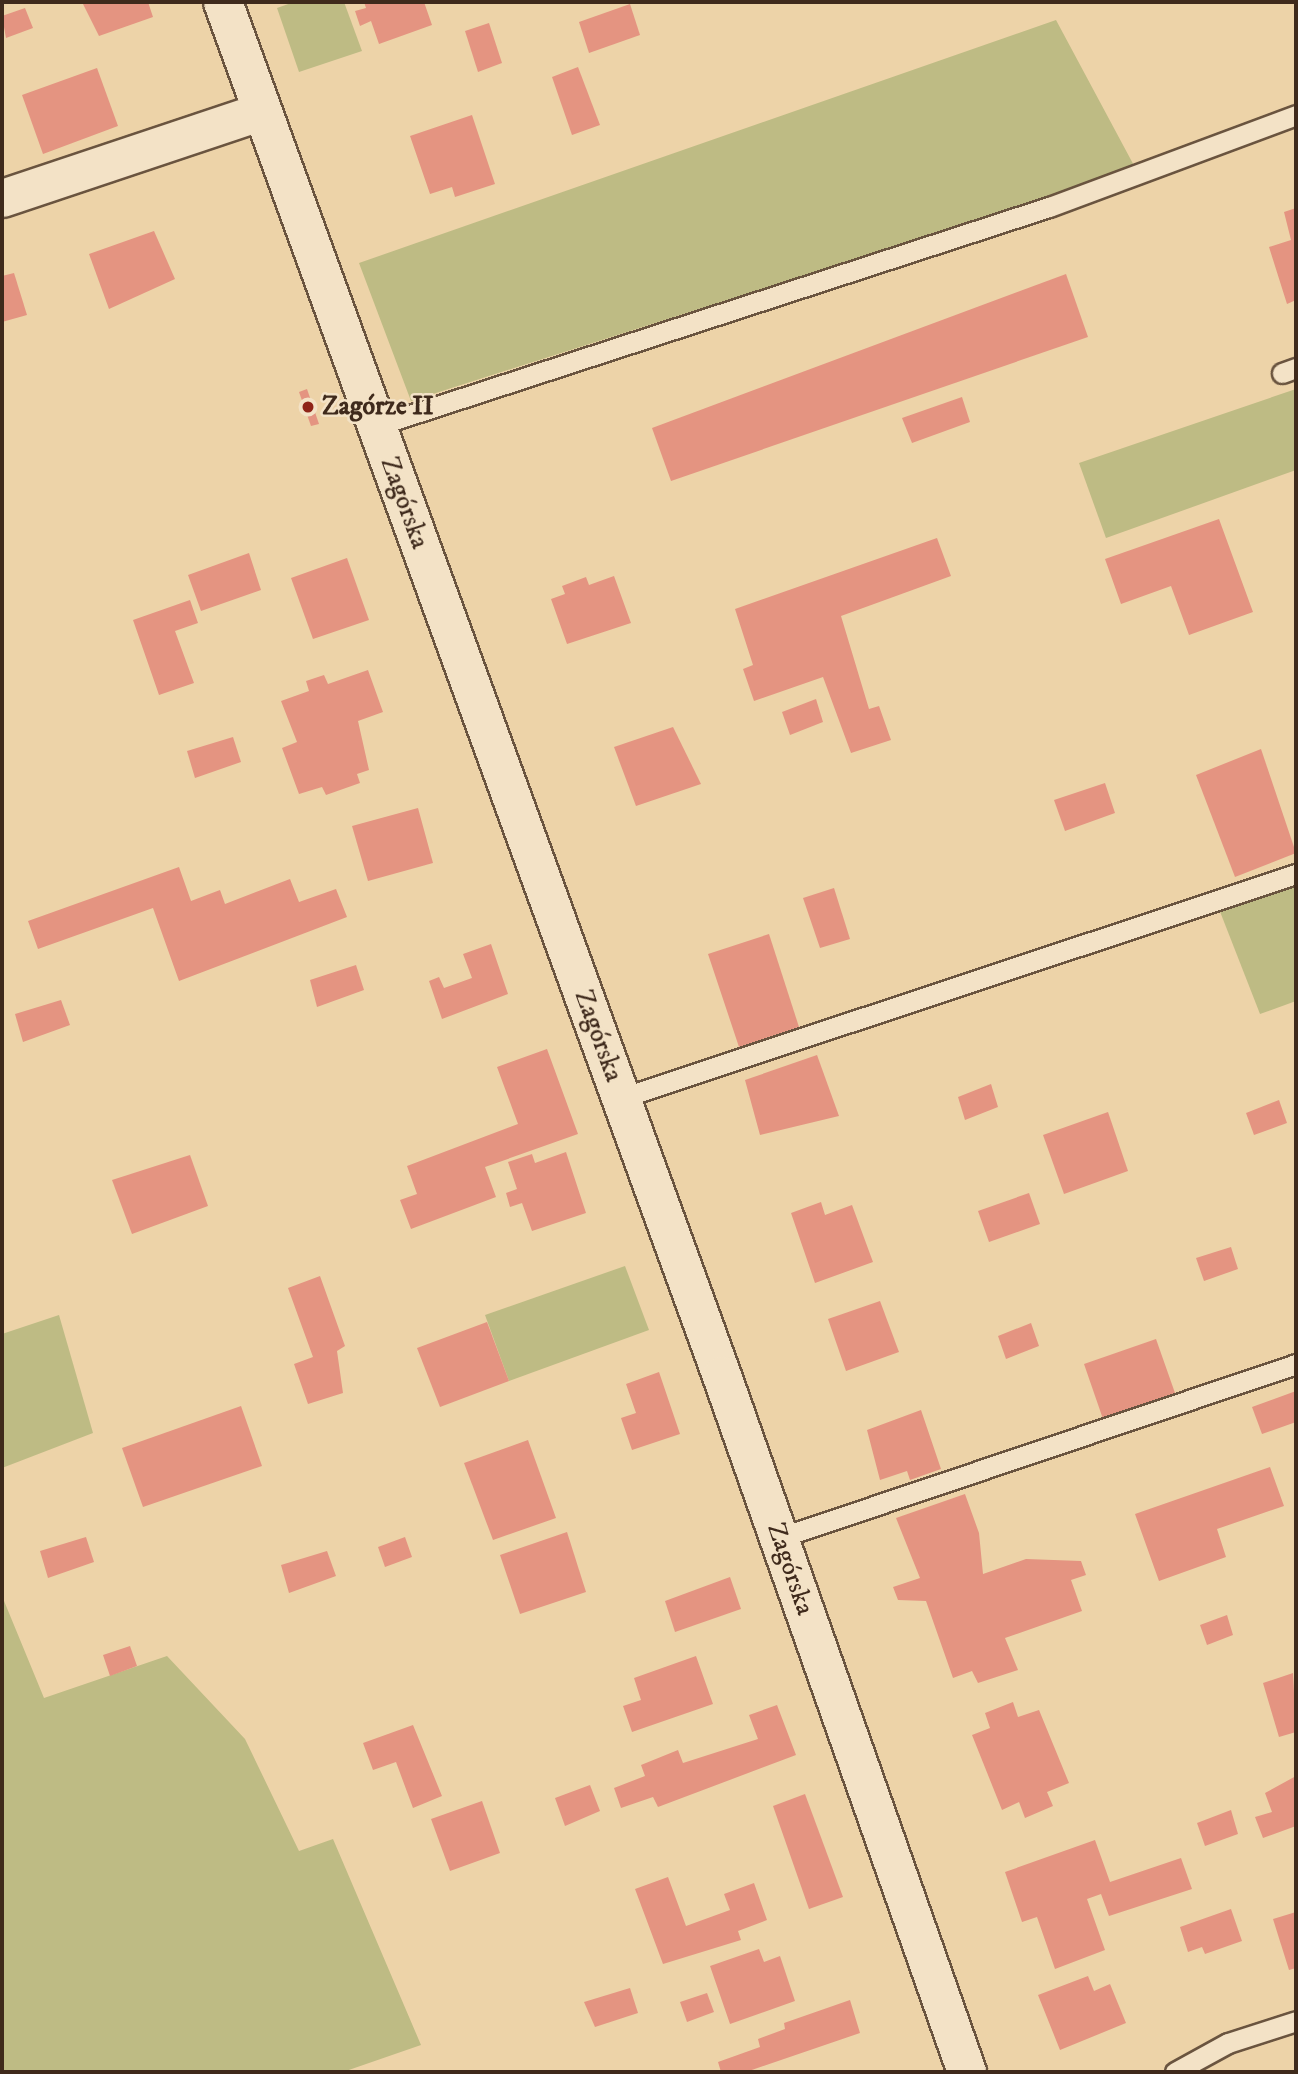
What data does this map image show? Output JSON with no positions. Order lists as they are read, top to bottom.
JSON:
{
  "streets": {
    "street": ["Zagórska"]
  },
  "places": ["Zagórze II"]
}
